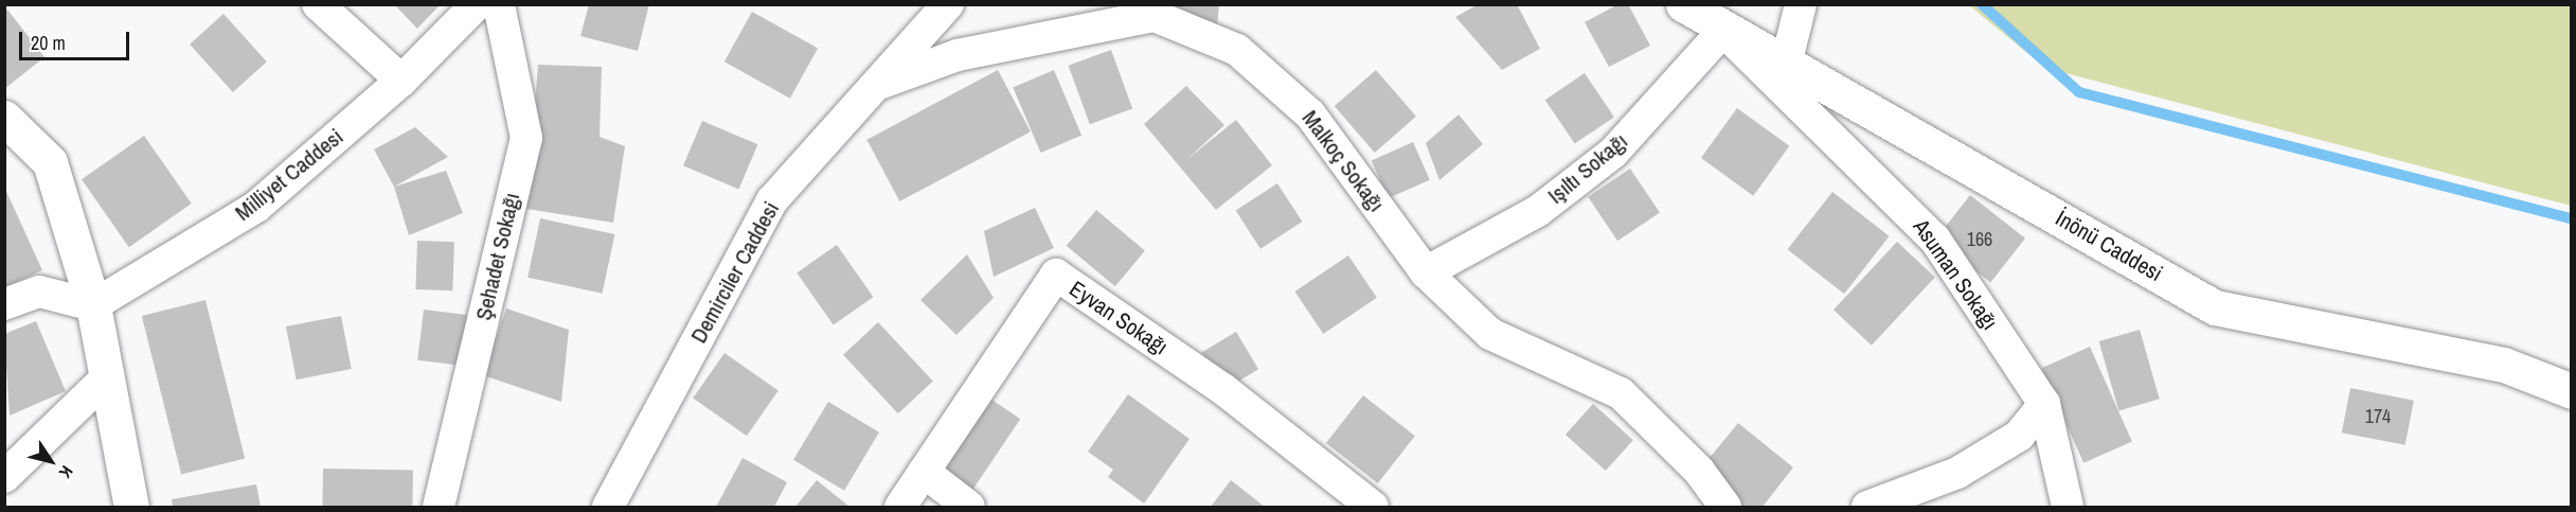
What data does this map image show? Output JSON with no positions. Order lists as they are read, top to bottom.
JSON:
{
  "streets": {
    "street": [
      "Malkoç Sokağı",
      "Işıltı Sokağı",
      "Milliyet Caddesi",
      "İnönü Caddesi",
      "Şehadet Sokağı",
      "Demirciler Caddesi",
      "Asuman Sokağı",
      "Eyvan Sokağı"
    ]
  },
  "crossings": [
    ["Malkoç Sokağı", "Işıltı Sokağı"],
    ["Malkoç Sokağı", "Demirciler Caddesi"],
    ["Işıltı Sokağı", "İnönü Caddesi"],
    ["Işıltı Sokağı", "Asuman Sokağı"],
    ["İnönü Caddesi", "Asuman Sokağı"]
  ],
  "house_numbers": ["166", "174"],
  "scale_bar": "20 m",
  "north": "bottom right"
}
